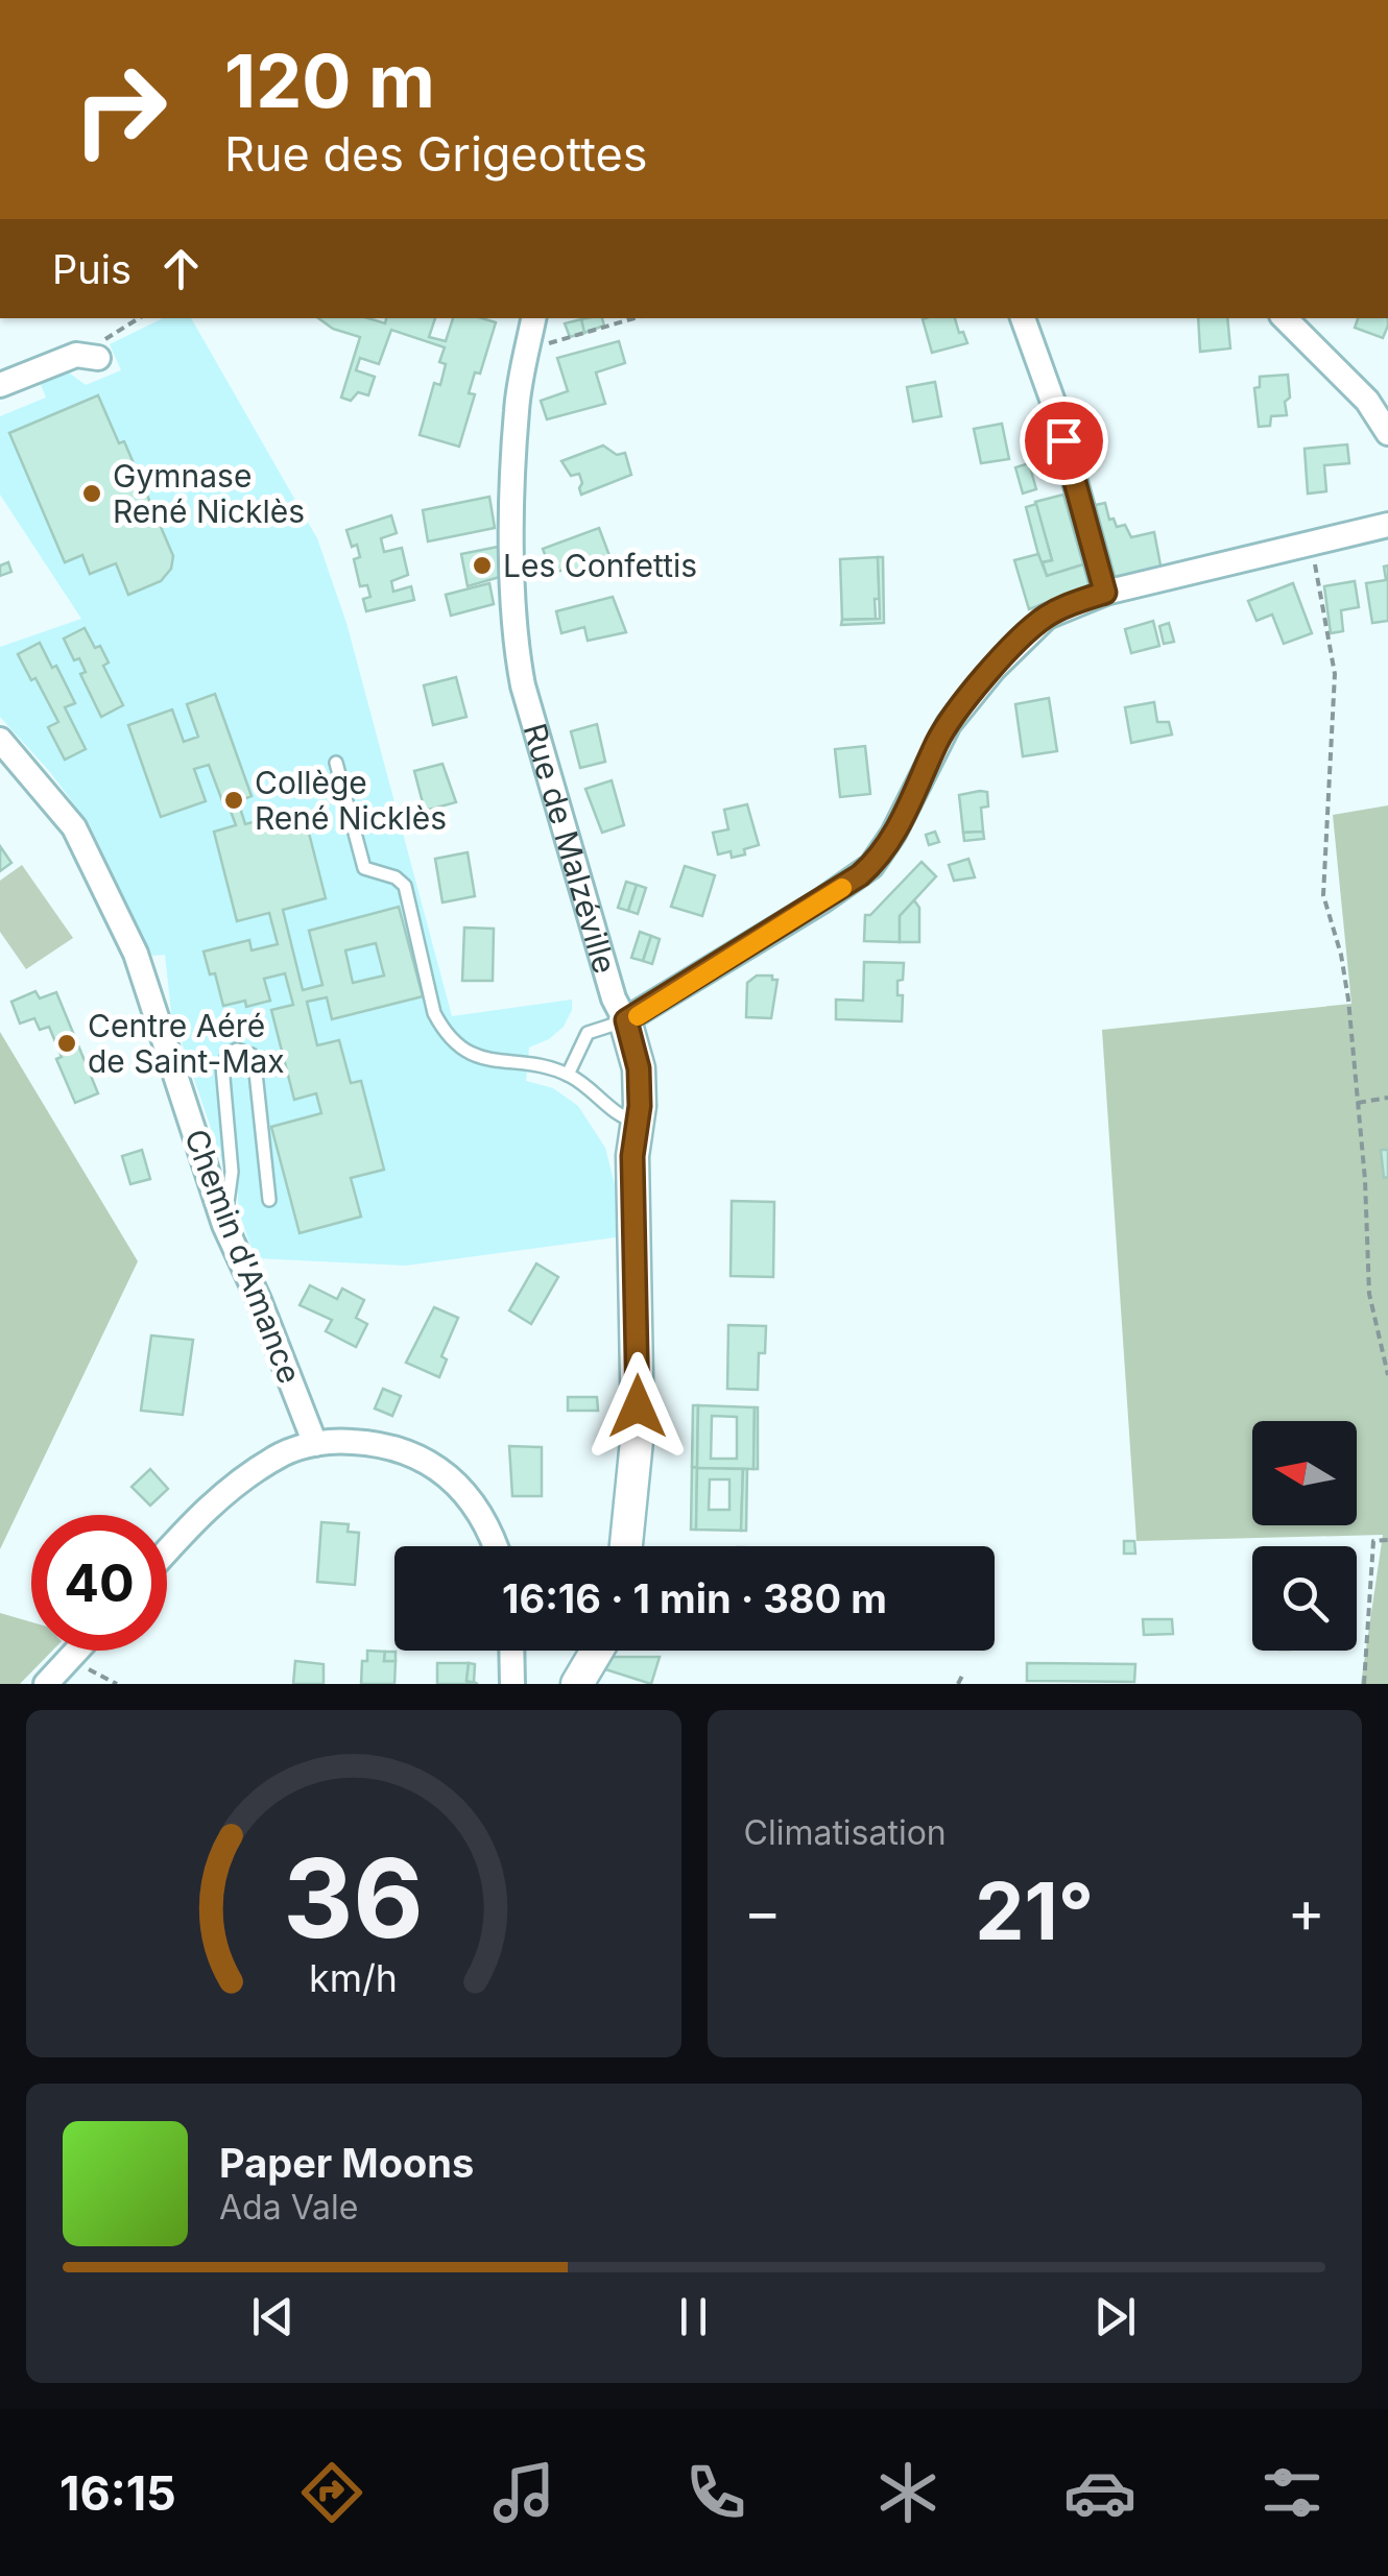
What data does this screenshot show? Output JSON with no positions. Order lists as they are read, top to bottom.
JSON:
{
  "streets": {
    "street": ["Rue de Malzéville", "Chemin d'Amance"]
  },
  "places": [
    "Gymnase René Nicklès",
    "Les Confettis",
    "Collège René Nicklès",
    "Centre Aéré de Saint-Max"
  ],
  "north": "left",
  "page": {
    "turn": ["120 m", "Rue des Grigeottes"],
    "then": "Puis",
    "limit": "40",
    "trip": "16:16 · 1 min · 380 m",
    "tile": "Climatisation",
    "heat": ["−", "21°", "+"],
    "song": ["Paper Moons", "Ada Vale"],
    "tabs": "16:15",
    "gauge": ["36", "km/h"]
  }
}
